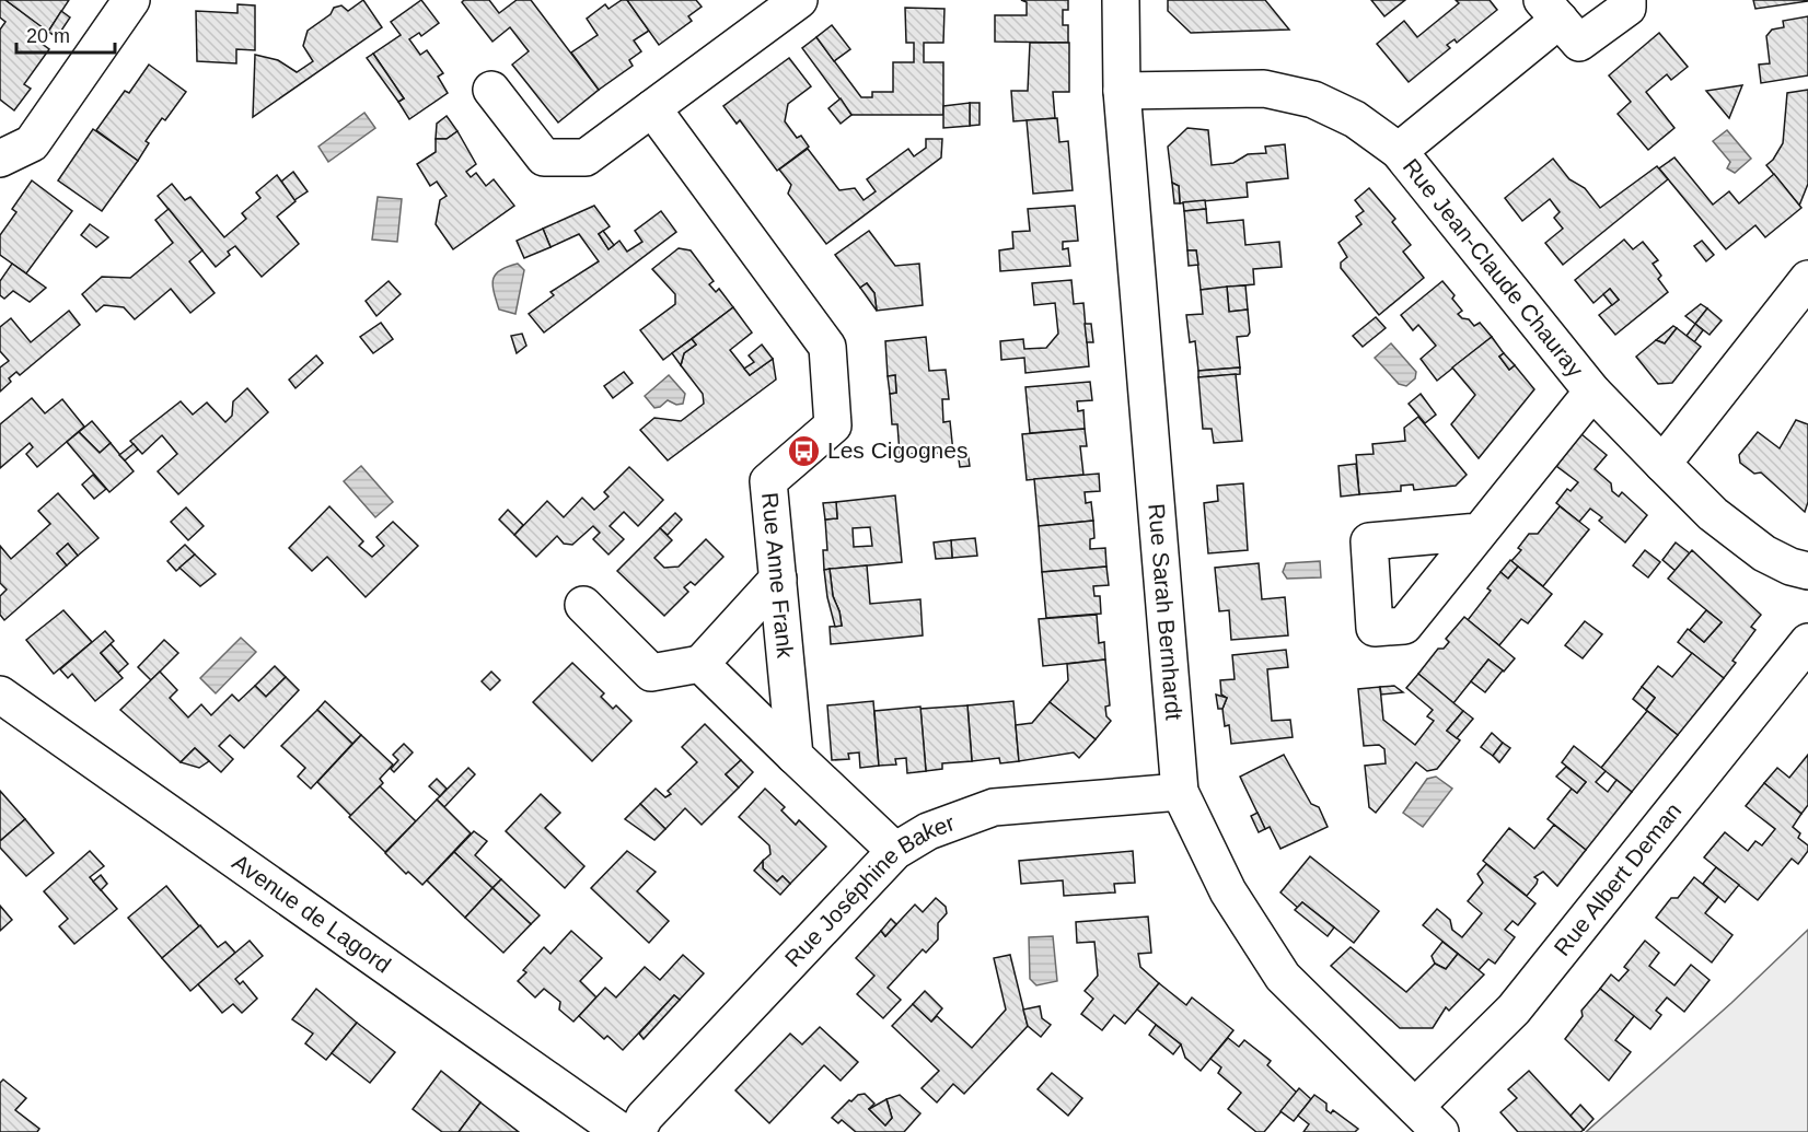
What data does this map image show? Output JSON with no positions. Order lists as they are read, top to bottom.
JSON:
{
  "streets": {
    "street": [
      "Rue Jean-Claude Chauray",
      "Rue Anne Frank",
      "Rue Sarah Bernhardt",
      "Rue Albert Deman",
      "Rue Joséphine Baker",
      "Avenue de Lagord"
    ]
  },
  "crossings": [
    ["Rue Jean-Claude Chauray", "Rue Sarah Bernhardt"],
    ["Rue Sarah Bernhardt", "Rue Albert Deman"],
    ["Rue Sarah Bernhardt", "Rue Joséphine Baker"]
  ],
  "places": {
    "bus stop": ["Les Cigognes"]
  },
  "scale_bar": "20 m"
}
